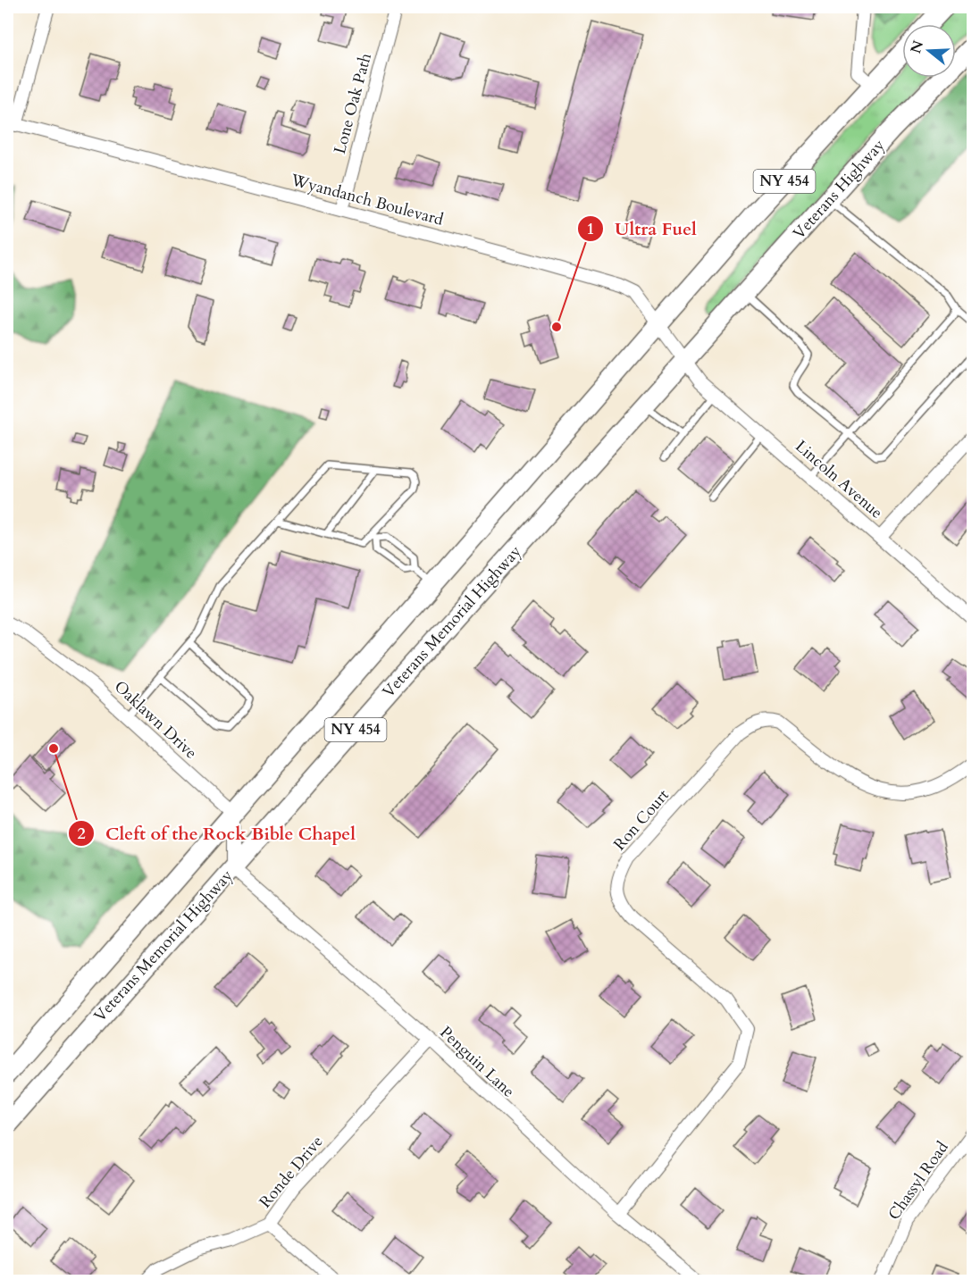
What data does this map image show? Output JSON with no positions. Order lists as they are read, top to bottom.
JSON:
{
  "streets": {
    "main road": ["NY 454", "Veterans Highway", "Veterans Memorial Highway"],
    "street": [
      "Lone Oak Path",
      "Wyandanch Boulevard",
      "Lincoln Avenue",
      "Oaklawn Drive",
      "Ron Court",
      "Penguin Lane",
      "Ronde Drive",
      "Chassyl Road"
    ]
  },
  "crossings": [
    ["Lone Oak Path", "Wyandanch Boulevard"],
    ["NY 454", "Wyandanch Boulevard"],
    ["NY 454", "Veterans Memorial Highway"],
    ["Veterans Highway", "Veterans Memorial Highway"],
    ["Wyandanch Boulevard", "Lincoln Avenue"],
    ["Wyandanch Boulevard", "Veterans Memorial Highway"],
    ["Lincoln Avenue", "Veterans Memorial Highway"],
    ["Veterans Memorial Highway", "Oaklawn Drive"],
    ["Veterans Memorial Highway", "Penguin Lane"],
    ["Ron Court", "Penguin Lane"],
    ["Penguin Lane", "Ronde Drive"]
  ],
  "places": ["Ultra Fuel", "Cleft of the Rock Bible Chapel"],
  "north": "left"
}
